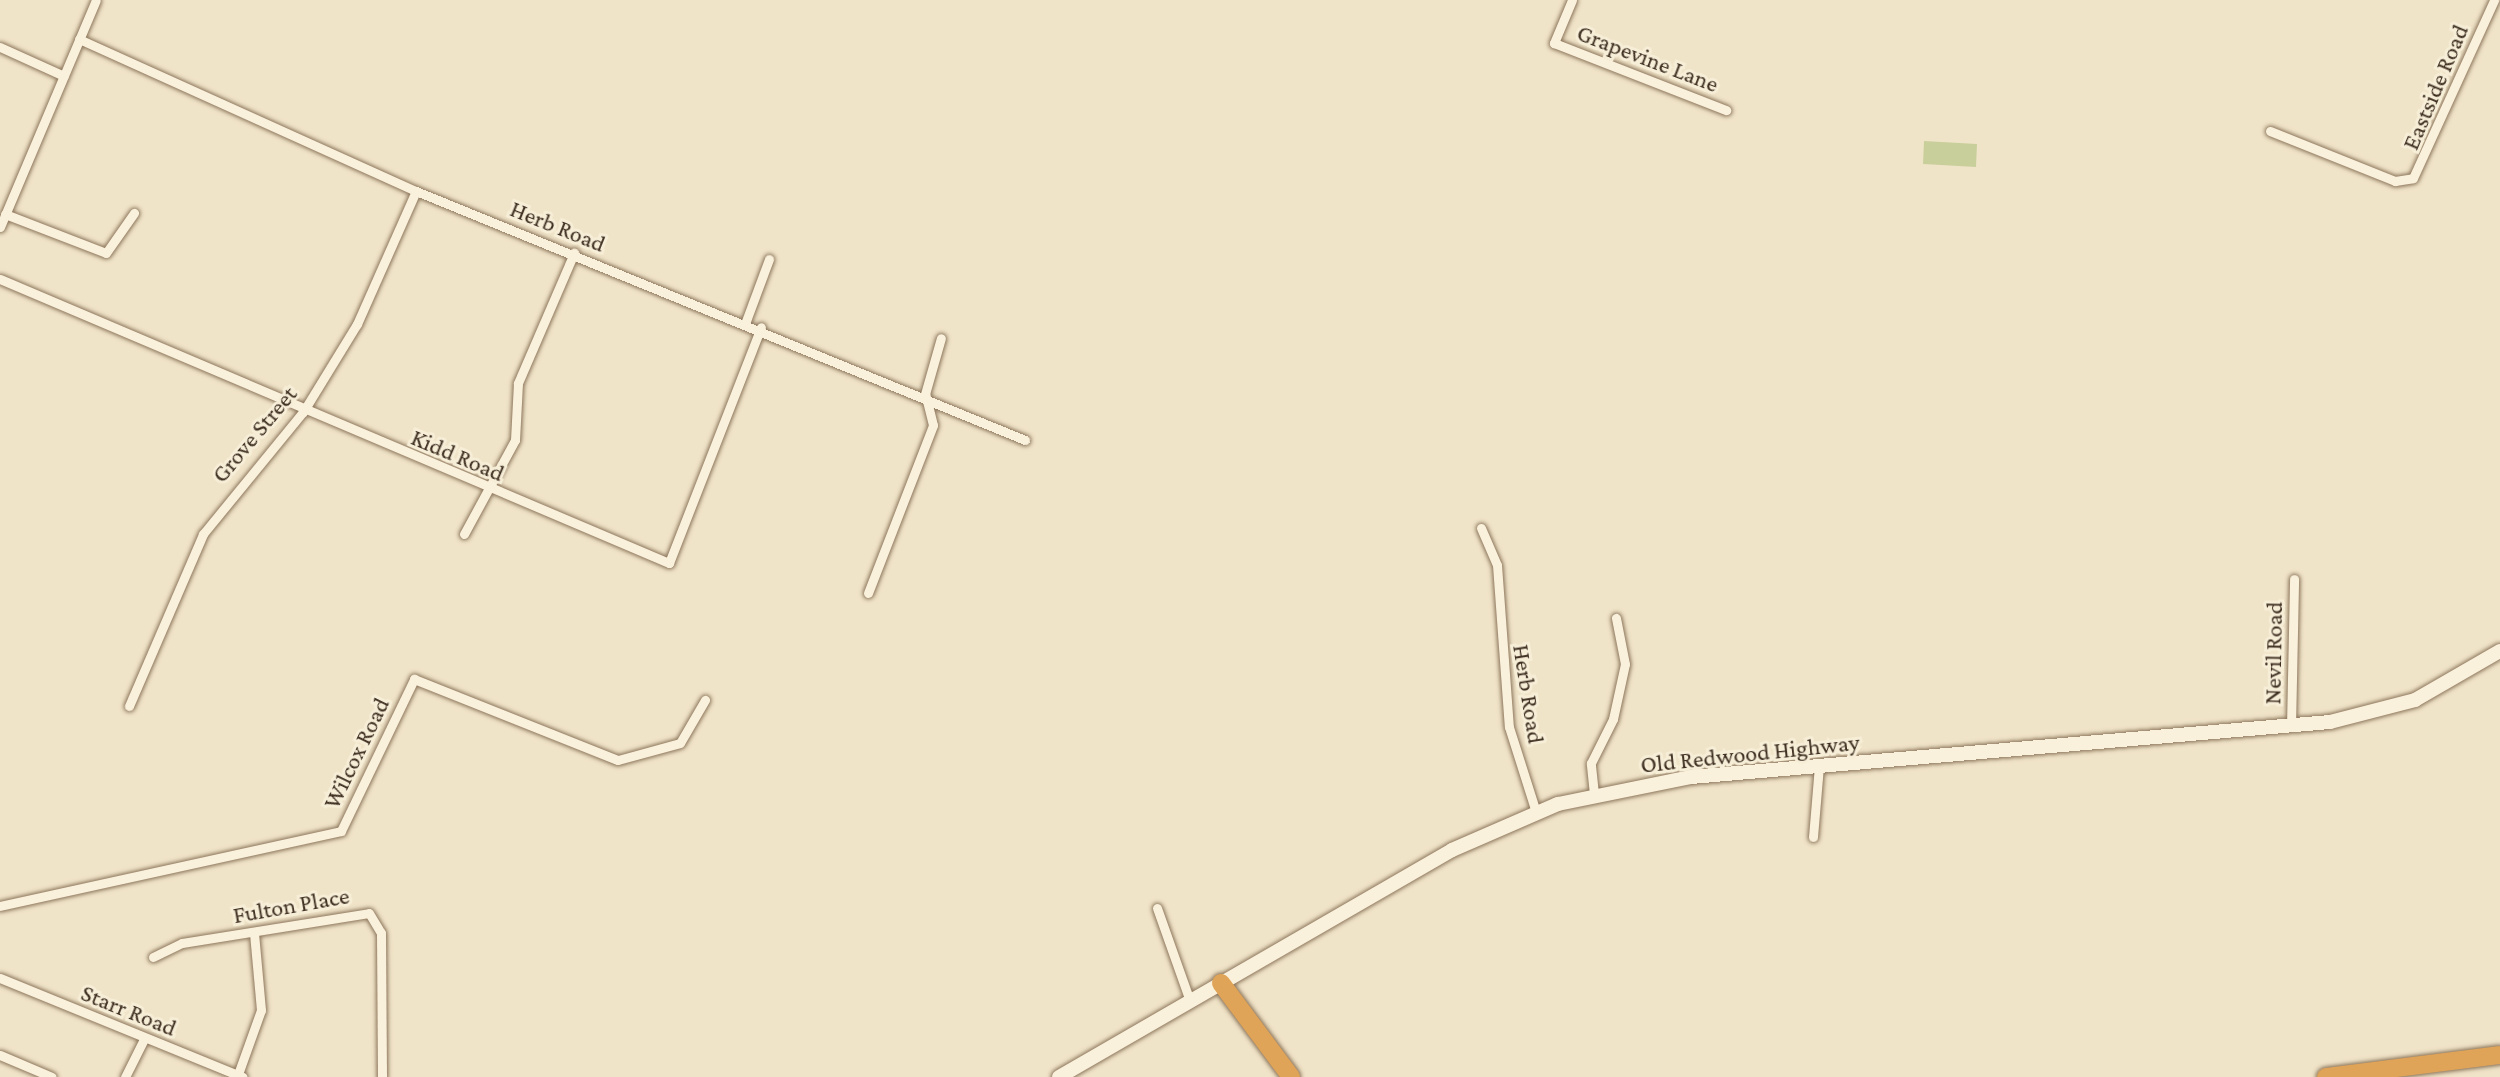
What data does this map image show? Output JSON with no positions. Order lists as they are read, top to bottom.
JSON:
{
  "streets": {
    "main road": ["Old Redwood Highway"],
    "street": [
      "Grapevine Lane",
      "Eastside Road",
      "Herb Road",
      "Grove Street",
      "Kidd Road",
      "Nevil Road",
      "Wilcox Road",
      "Fulton Place",
      "Starr Road"
    ]
  },
  "crossings": [
    ["Herb Road", "Grove Street"],
    ["Herb Road", "Kidd Road"],
    ["Herb Road", "Old Redwood Highway"],
    ["Grove Street", "Kidd Road"],
    ["Nevil Road", "Old Redwood Highway"]
  ]
}
